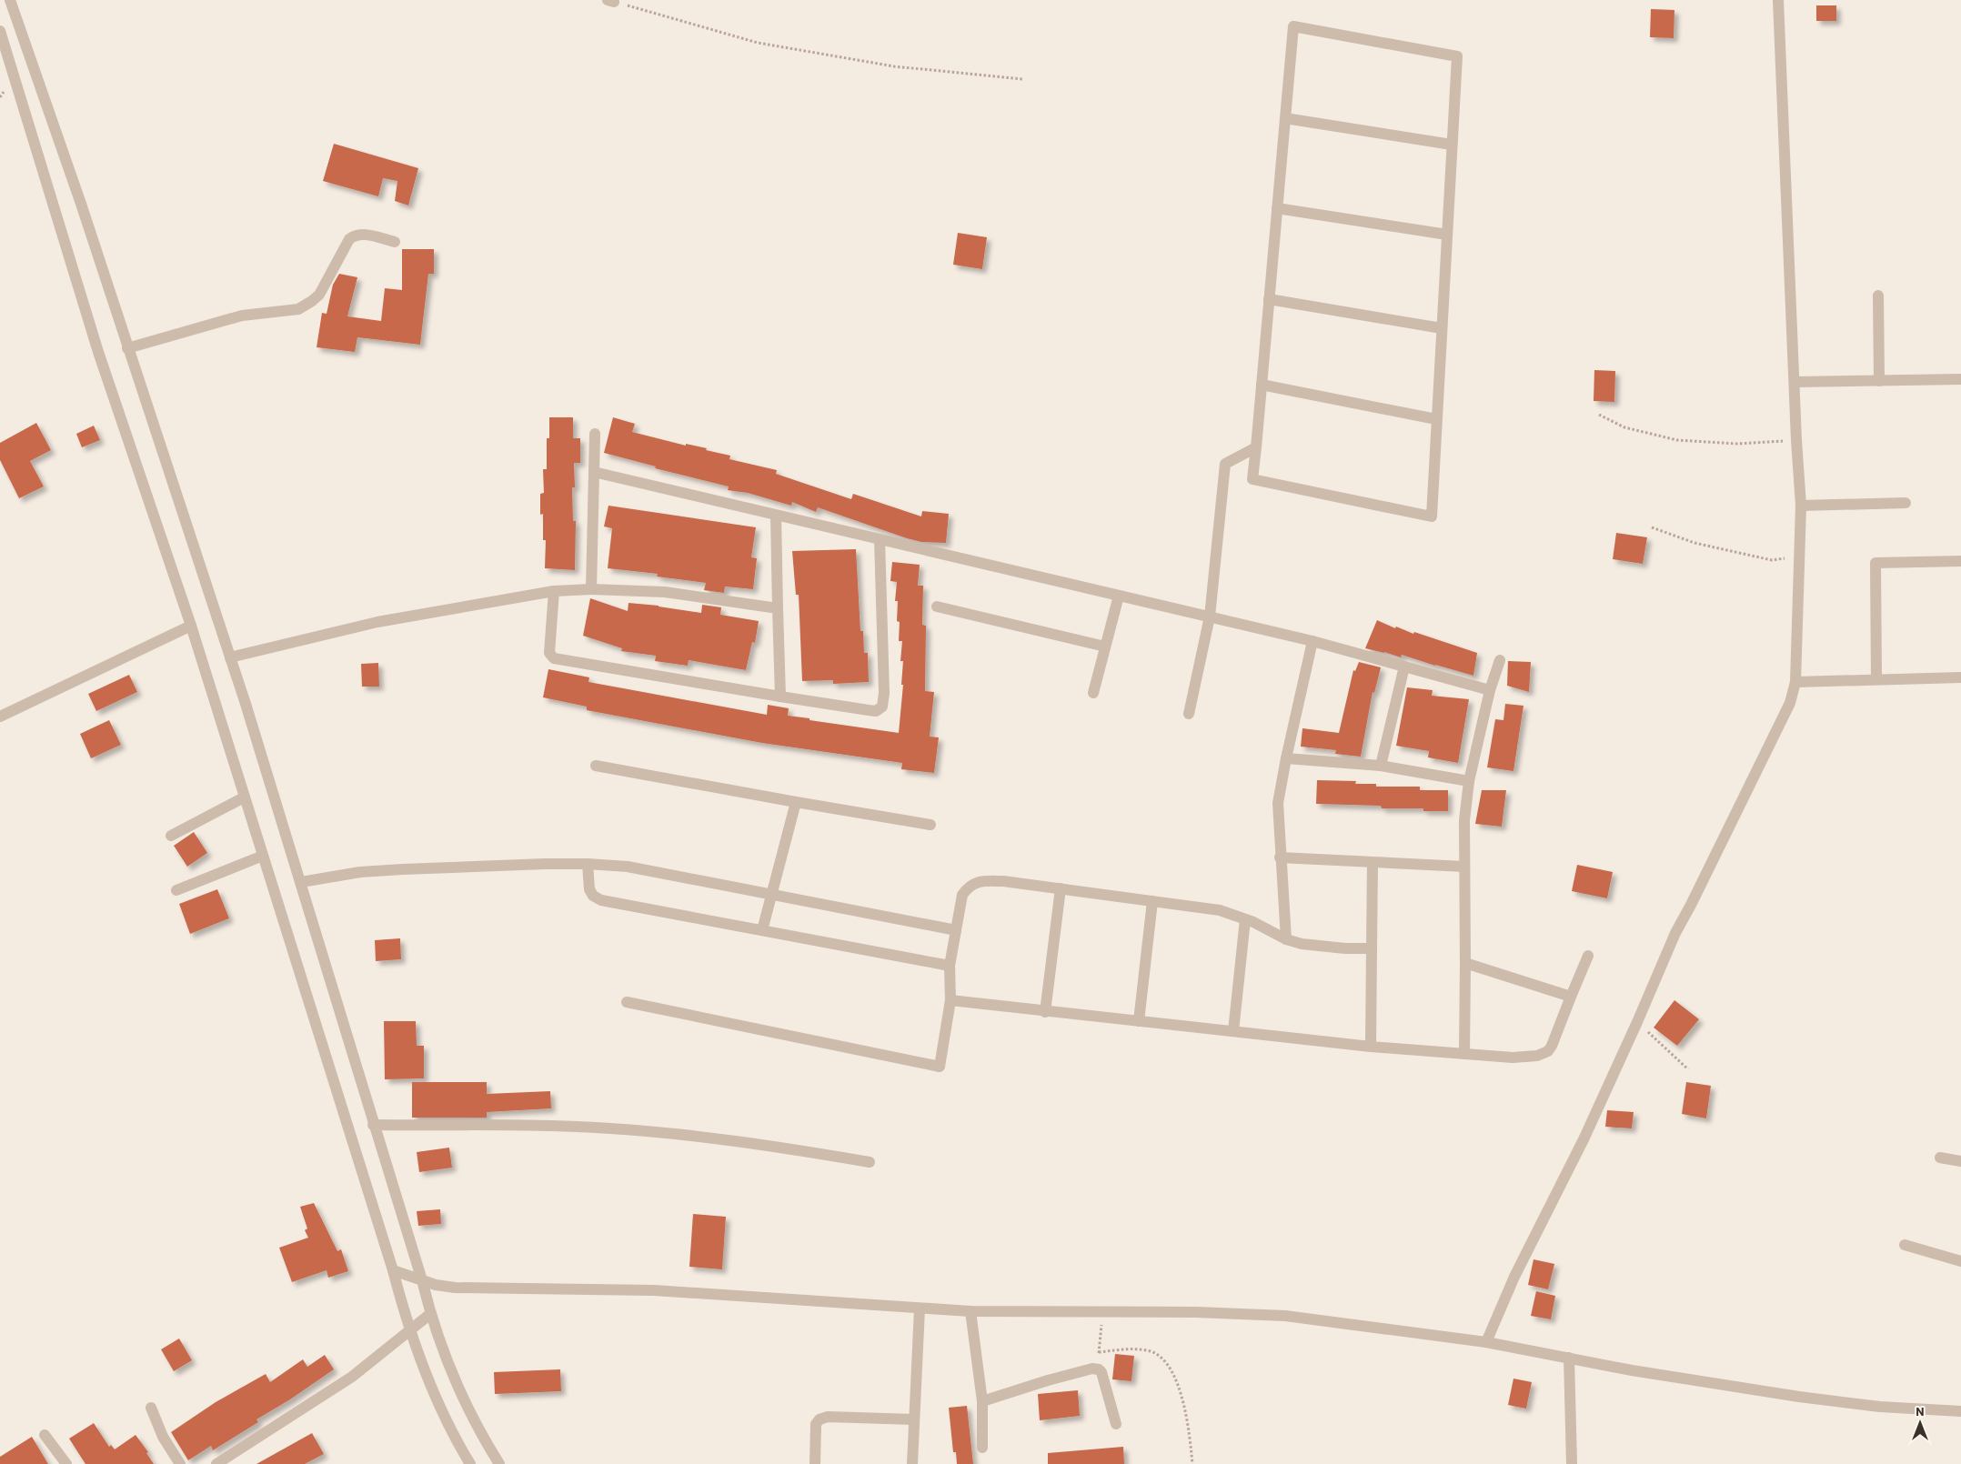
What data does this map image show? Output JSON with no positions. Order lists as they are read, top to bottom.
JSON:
{
  "north": "top"
}
